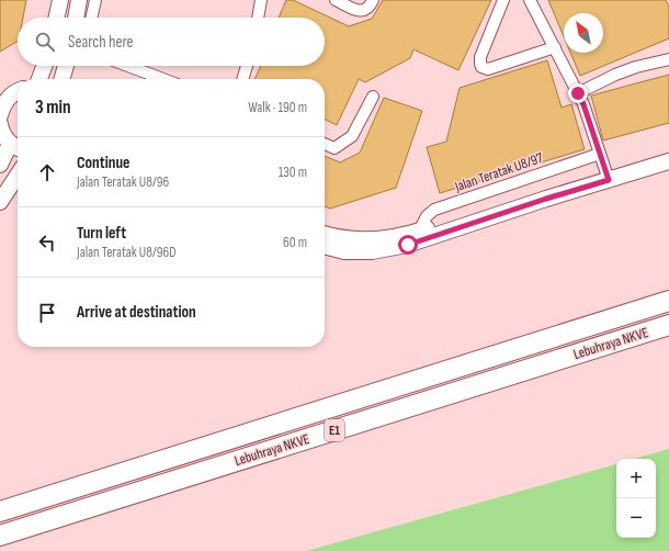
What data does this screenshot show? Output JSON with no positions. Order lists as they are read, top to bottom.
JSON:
{
  "streets": {
    "highway": ["Lebuhraya NKVE", "E1"],
    "street": ["Jalan Teratak U8/97"]
  },
  "north": "top left",
  "page": {
    "search": "Search here",
    "heading": ["3 min", "Walk · 190 m"],
    "list": [
      ["Continue", "Jalan Teratak U8/96", "130 m"],
      ["Turn left", "Jalan Teratak U8/96D", "60 m"],
      "Arrive at destination"
    ],
    "map_buttons": ["+", "−"]
  }
}
